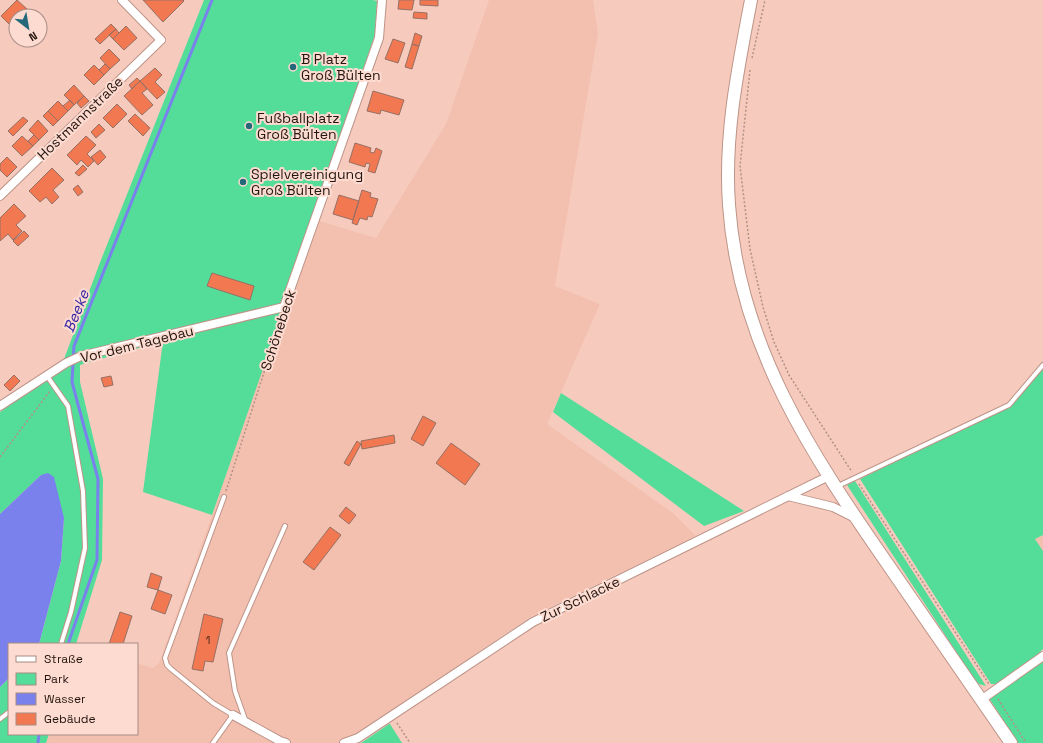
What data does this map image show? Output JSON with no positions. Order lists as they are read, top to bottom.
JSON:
{
  "streets": {
    "street": [
      "Hostmannstraße",
      "Schönebeck",
      "Vor dem Tagebau",
      "Zur Schlacke"
    ]
  },
  "crossings": [
    ["Schönebeck", "Vor dem Tagebau"]
  ],
  "water": ["Beeke"],
  "places": ["B Platz Groß Bülten", "Fußballplatz Groß Bülten", "Spielvereinigung Groß Bülten"],
  "house_numbers": ["1"],
  "legend": [
    "Straße",
    "Park",
    "Wasser",
    "Gebäude"
  ],
  "north": "bottom right"
}
